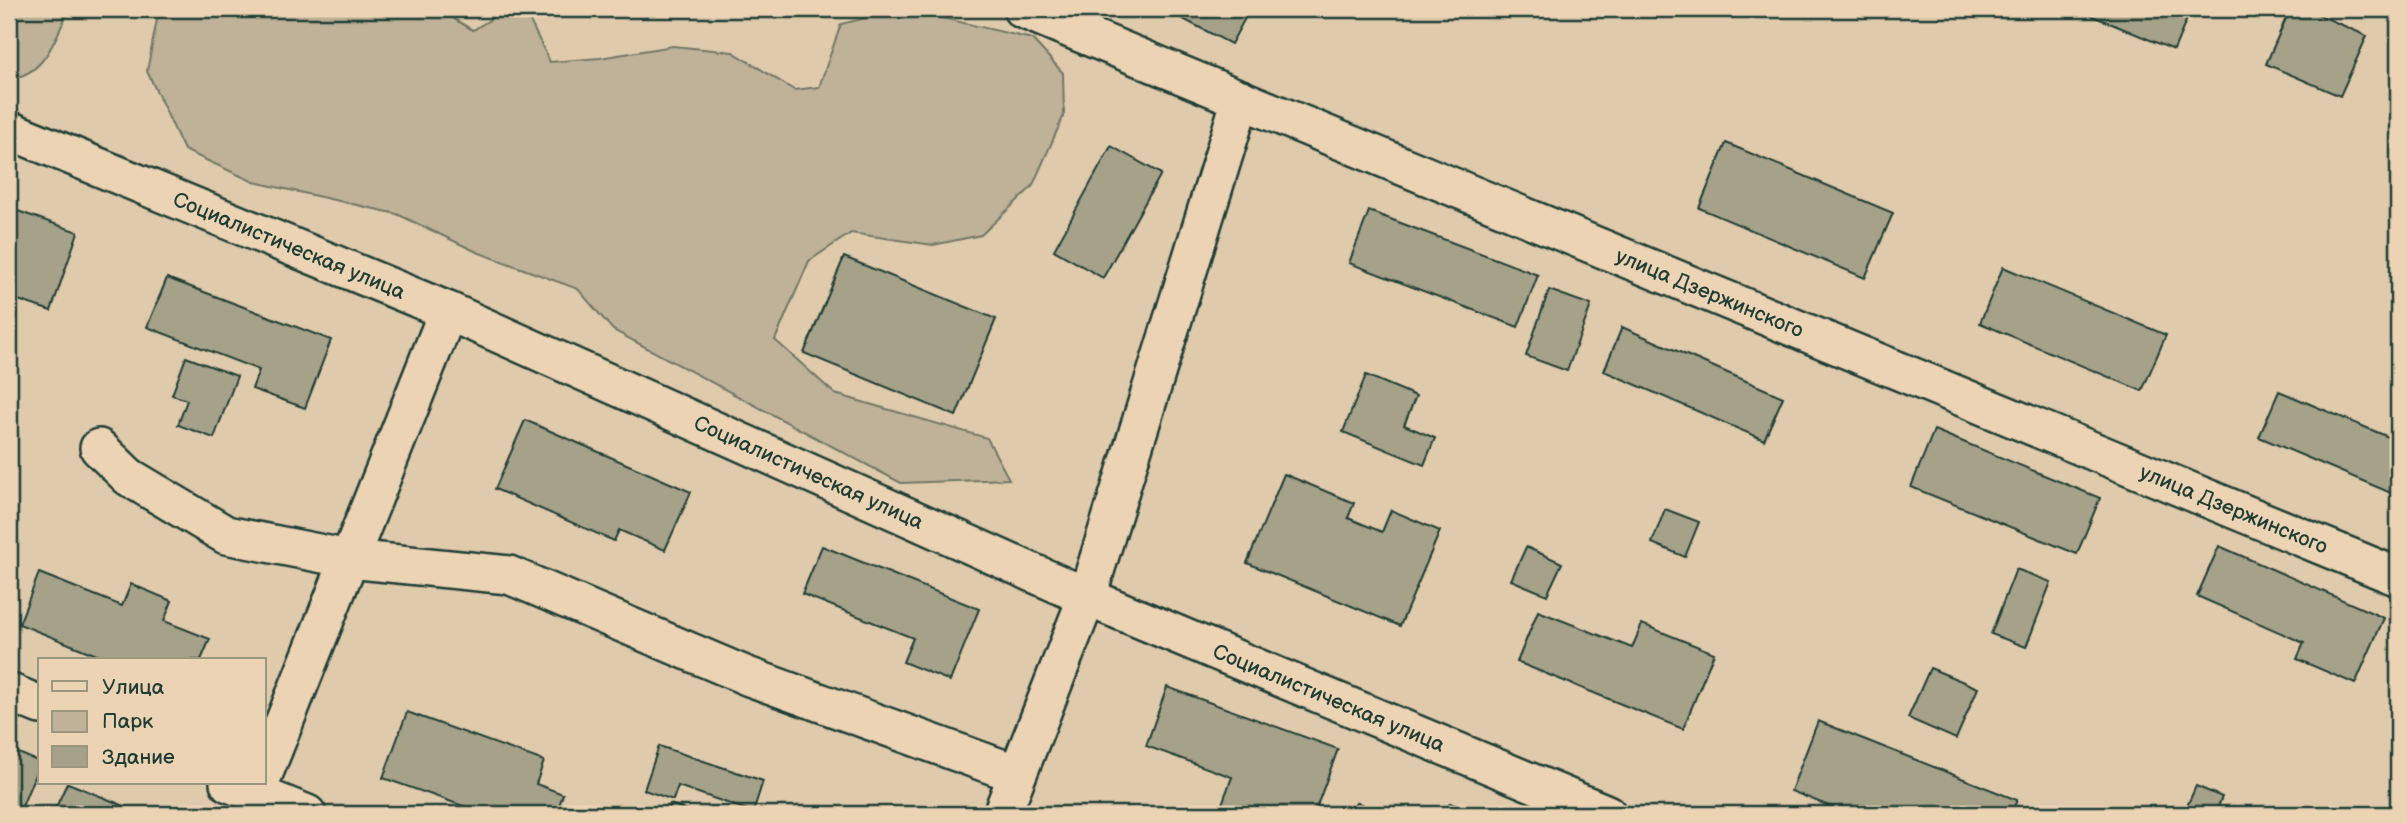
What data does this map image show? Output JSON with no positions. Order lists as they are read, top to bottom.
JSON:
{
  "streets": {
    "street": ["Социалистическая улица", "улица Дзержинского"]
  },
  "legend": ["Улица", "Парк", "Здание"]
}
